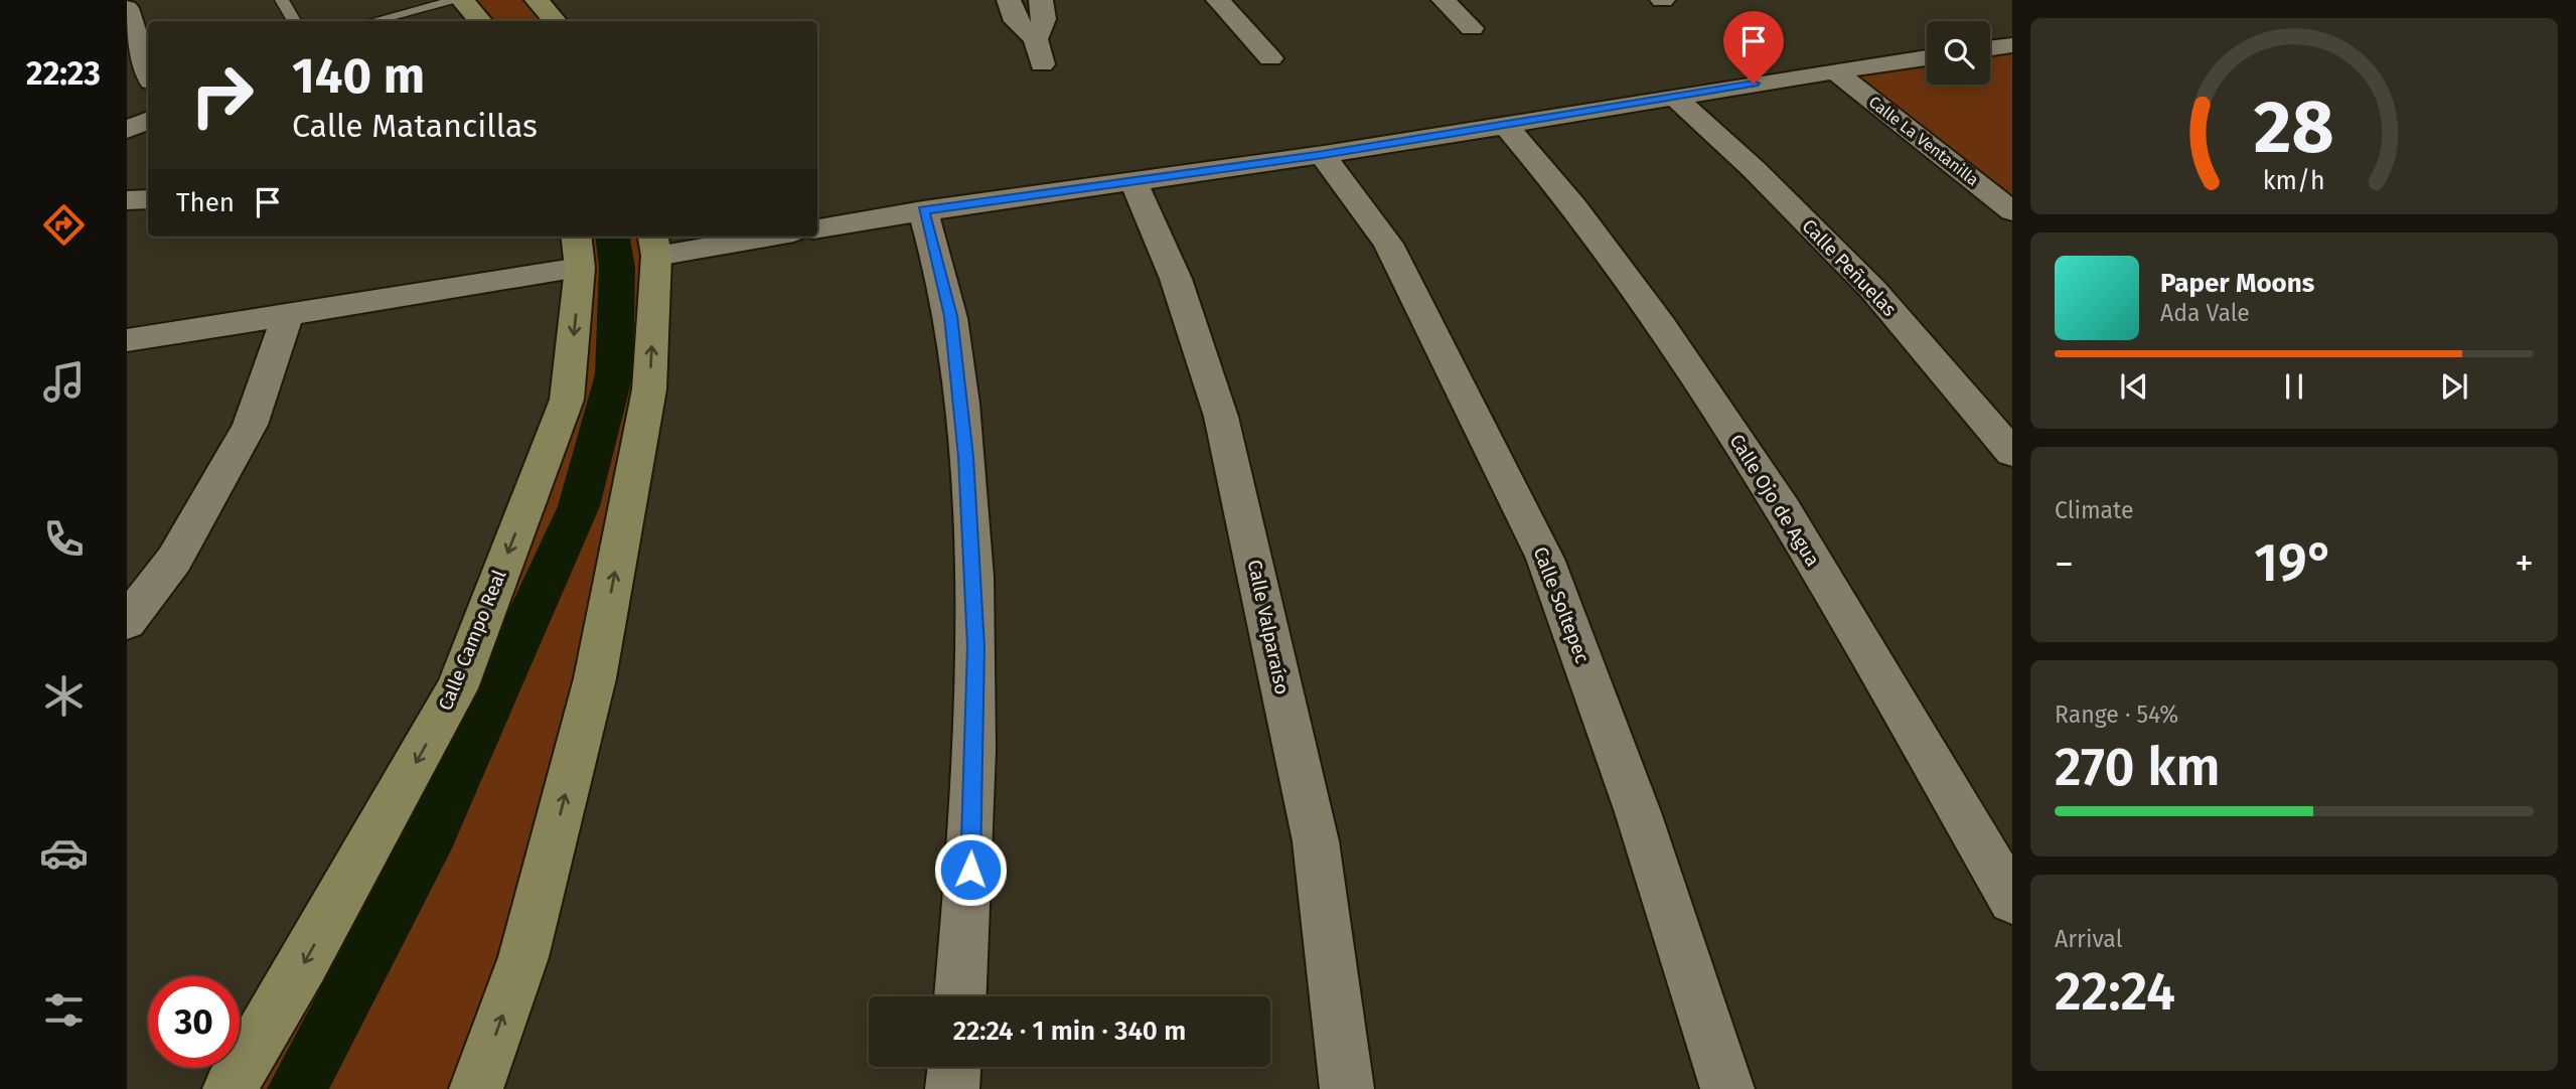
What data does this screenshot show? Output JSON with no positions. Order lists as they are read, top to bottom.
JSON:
{
  "streets": {
    "street": [
      "Calle La Ventanilla",
      "Calle Peñuelas",
      "Calle Ojo de Agua",
      "Calle Soltepec",
      "Calle Valparaíso",
      "Calle Campo Real"
    ]
  },
  "page": {
    "tabs": "22:23",
    "turn": ["140 m", "Calle Matancillas"],
    "then": "Then",
    "song": ["Paper Moons", "Ada Vale"],
    "tile": [
      "Climate",
      ["Range · 54%", "270 km"],
      ["Arrival", "22:24"]
    ],
    "heat": ["−", "19°", "+"],
    "limit": "30",
    "trip": "22:24 · 1 min · 340 m",
    "gauge": ["28", "km/h"]
  }
}
